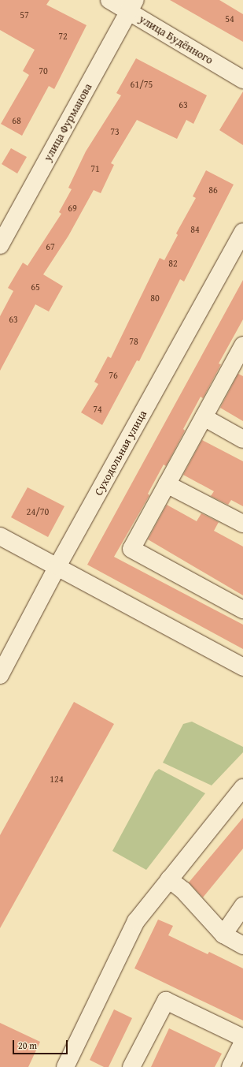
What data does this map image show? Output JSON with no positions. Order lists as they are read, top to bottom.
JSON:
{
  "streets": {
    "street": ["улица Будённого", "улица Фурманова", "Суходольная улица"]
  },
  "crossings": [
    ["улица Будённого", "улица Фурманова"]
  ],
  "house_numbers": [
    "57",
    "54",
    "72",
    "70",
    "61/75",
    "63",
    "68",
    "73",
    "71",
    "86",
    "69",
    "84",
    "67",
    "82",
    "65",
    "80",
    "63",
    "78",
    "76",
    "74",
    "24/70",
    "124"
  ],
  "scale_bar": "20 m"
}
